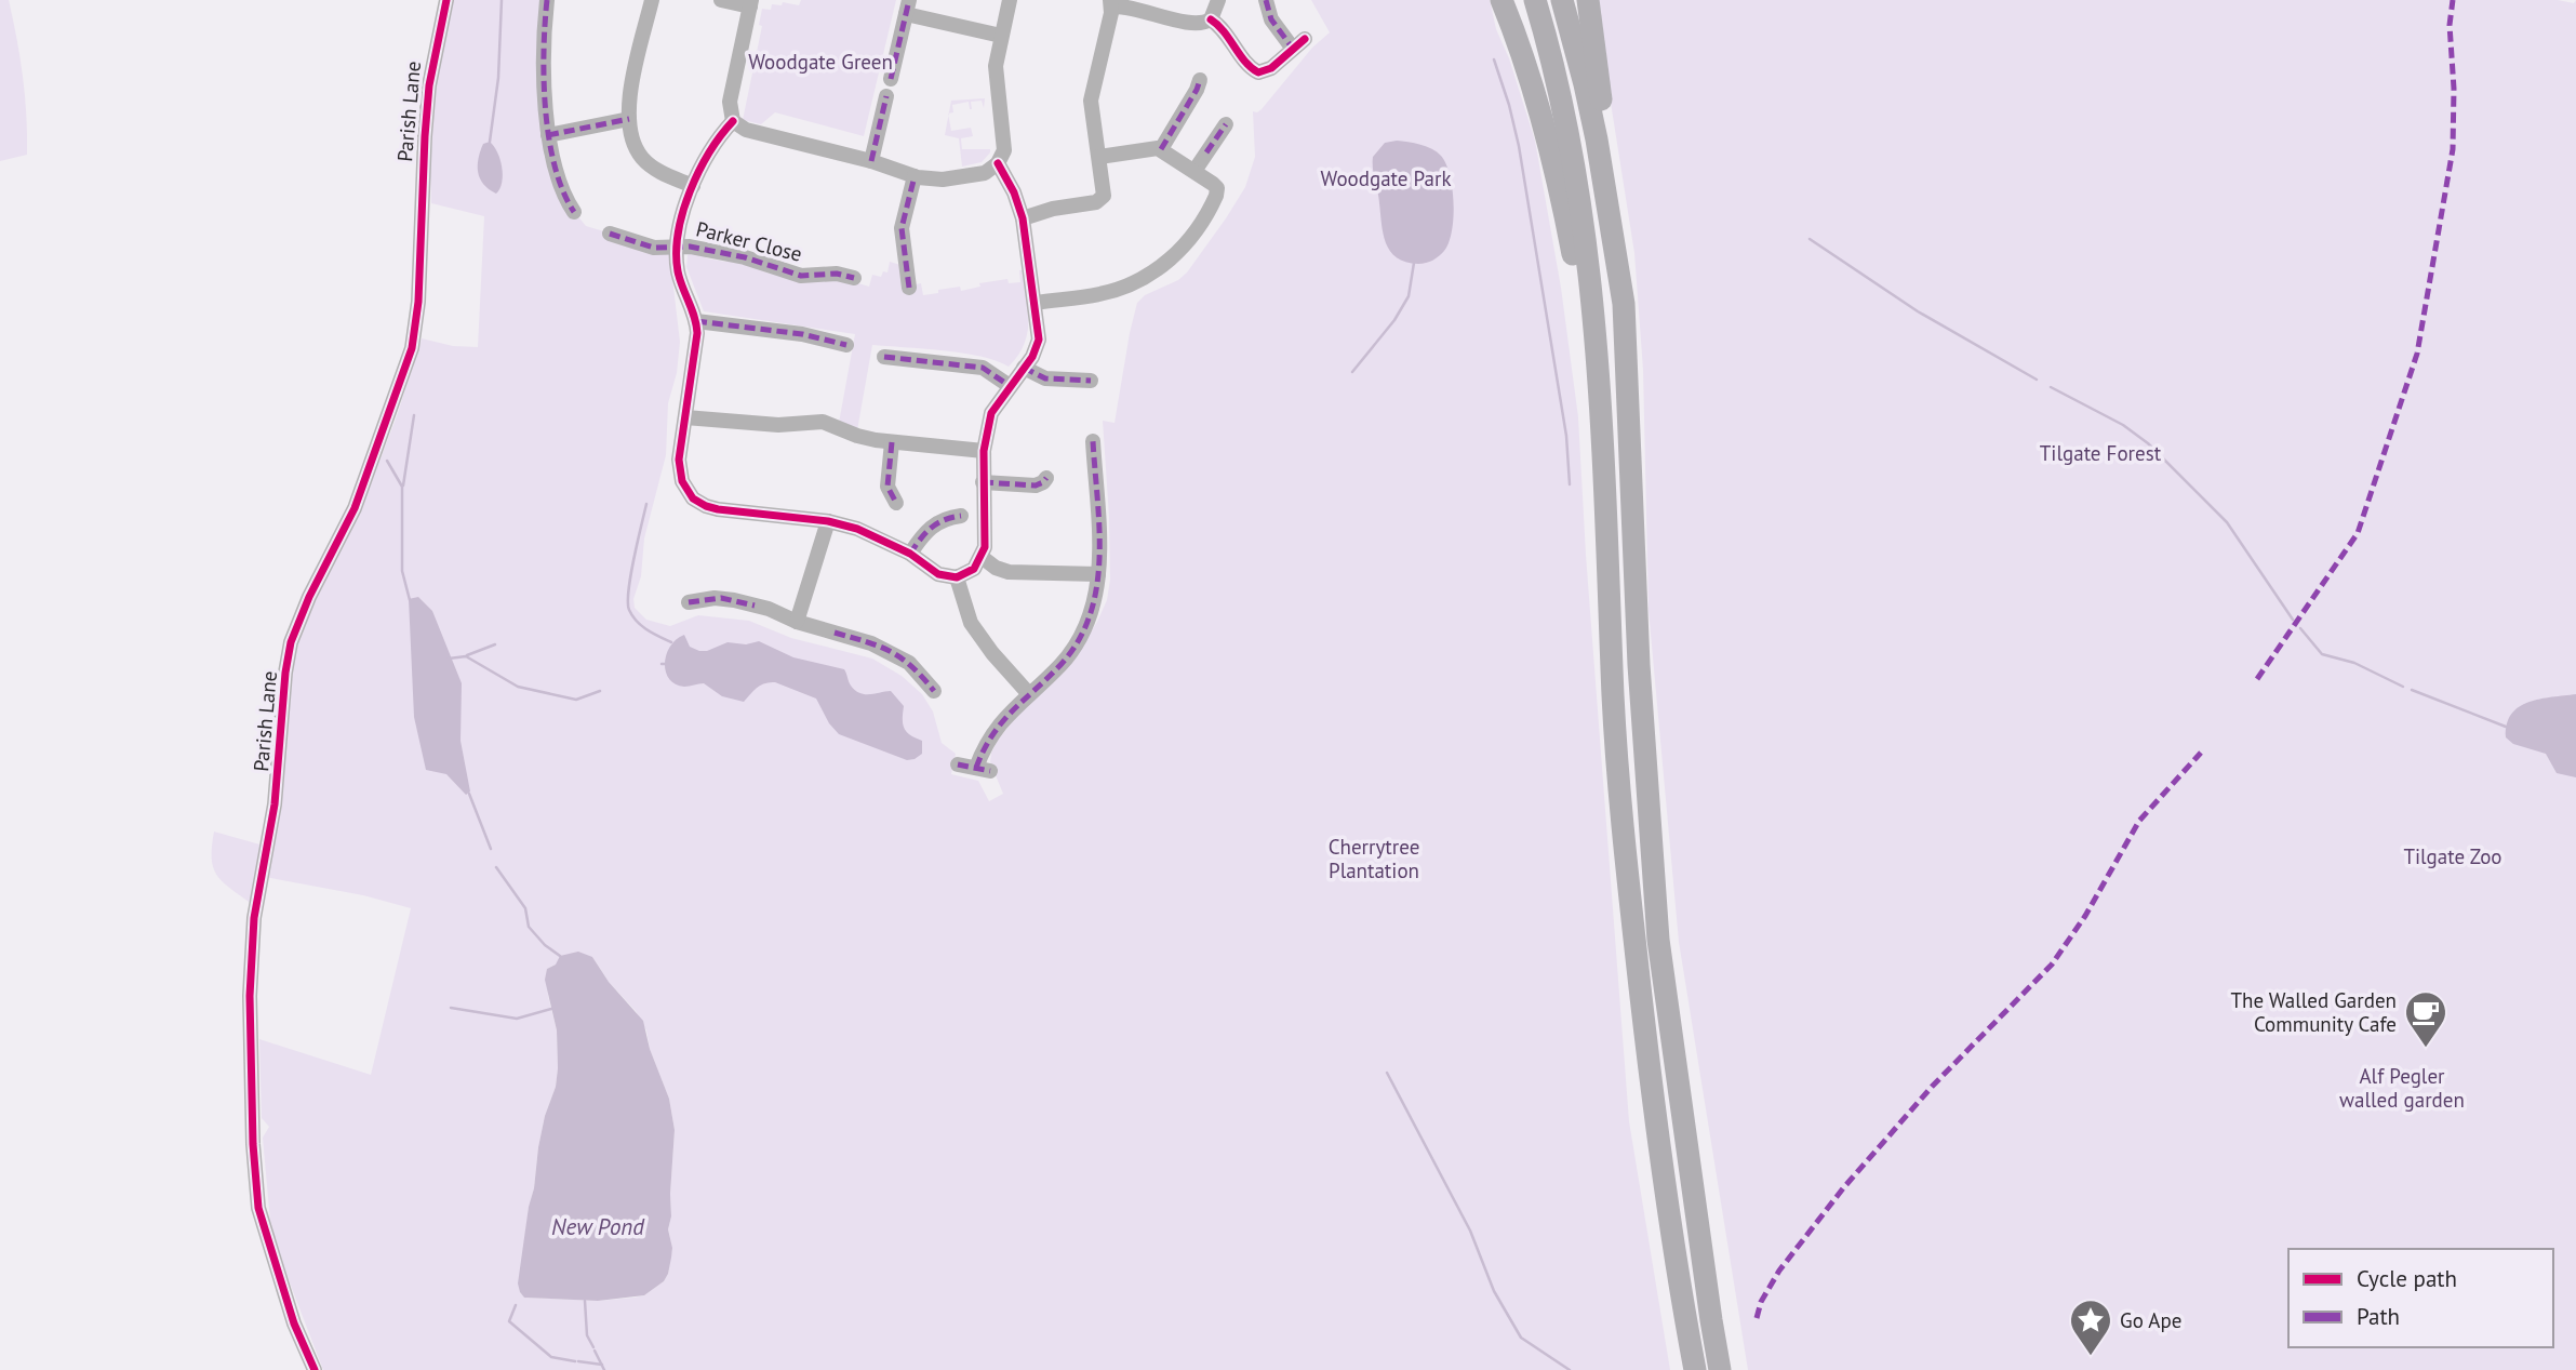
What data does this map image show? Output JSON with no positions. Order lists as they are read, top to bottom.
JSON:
{
  "streets": {
    "street": ["Parish Lane", "Parker Close"]
  },
  "water": ["New Pond"],
  "parks": [
    "Woodgate Green",
    "Woodgate Park",
    "Tilgate Forest",
    "Cherrytree Plantation",
    "Tilgate Zoo",
    "Alf Pegler walled garden"
  ],
  "places": {
    "cafe": ["The Walled Garden Community Cafe"],
    "place": ["Go Ape"]
  },
  "legend": ["Cycle path", "Path"]
}
